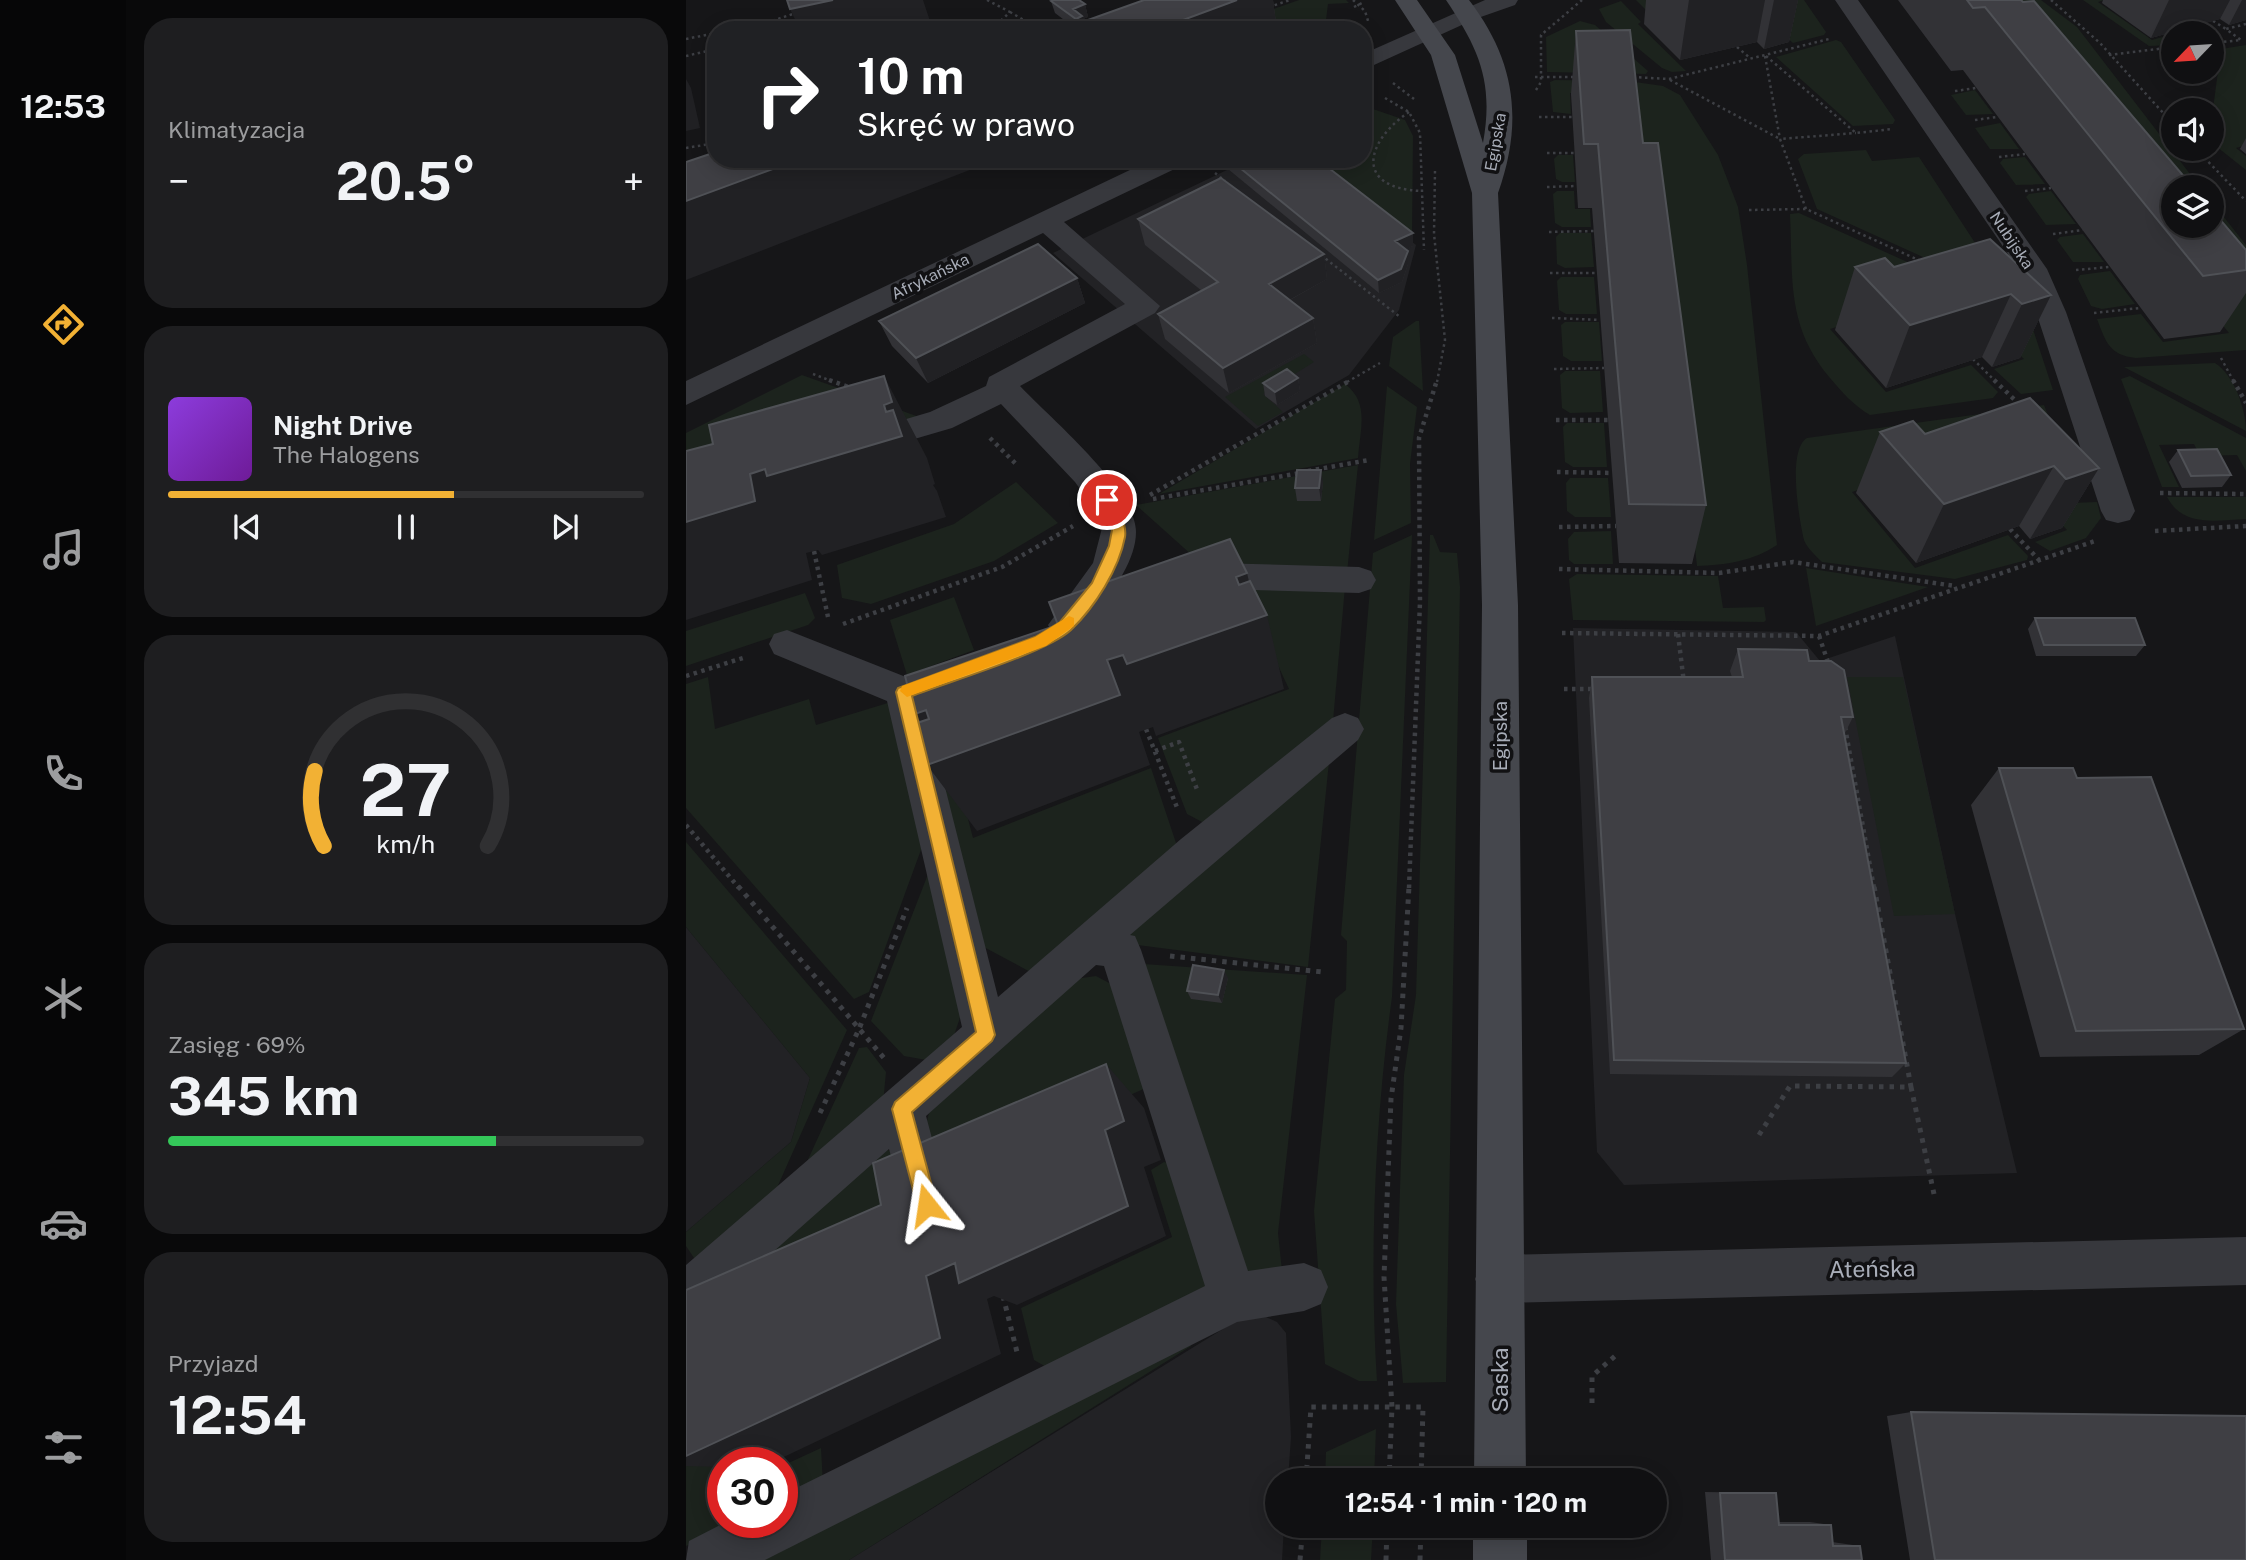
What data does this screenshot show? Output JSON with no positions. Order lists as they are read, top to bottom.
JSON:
{
  "streets": {
    "street": [
      "Egipska",
      "Nubijska",
      "Afrykańska",
      "Ateńska",
      "Saska"
    ]
  },
  "crossings": [
    ["Egipska", "Ateńska"],
    ["Egipska", "Saska"],
    ["Ateńska", "Saska"]
  ],
  "north": "bottom left",
  "page": {
    "tabs": "12:53",
    "tile": [
      "Klimatyzacja",
      ["Zasięg · 69%", "345 km"],
      ["Przyjazd", "12:54"]
    ],
    "turn": ["10 m", "Skręć w prawo"],
    "heat": ["−", "20.5°", "+"],
    "song": ["Night Drive", "The Halogens"],
    "limit": "30",
    "trip": "12:54 · 1 min · 120 m",
    "gauge": ["27", "km/h"]
  }
}
